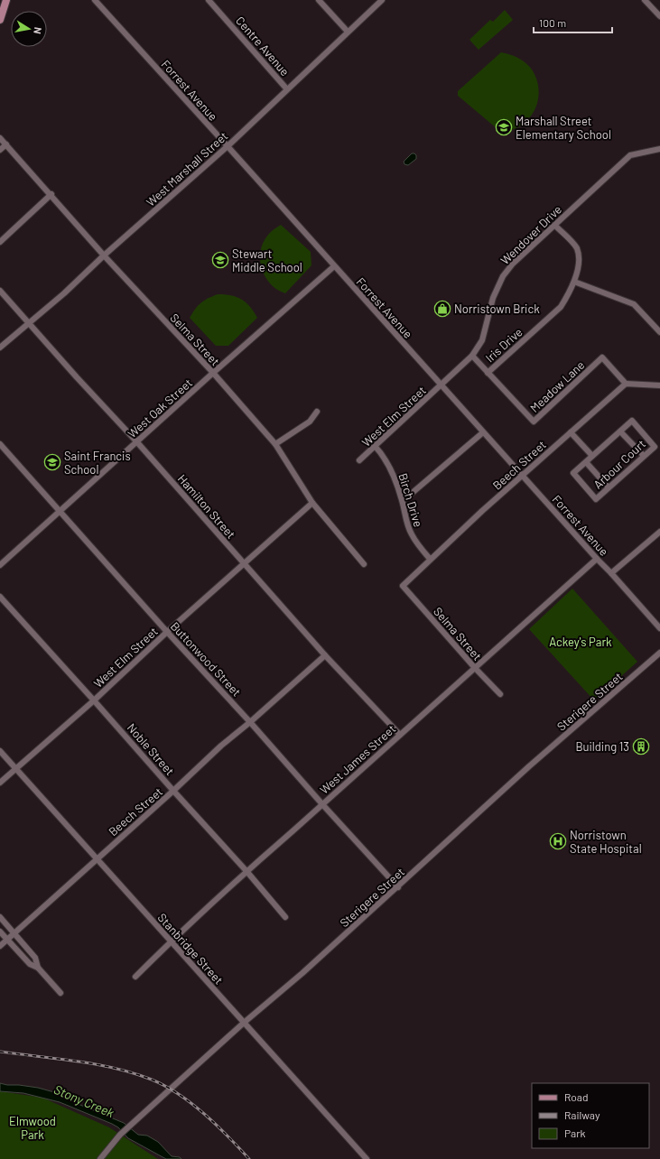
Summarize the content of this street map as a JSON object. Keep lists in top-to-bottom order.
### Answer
{
  "streets": {
    "street": [
      "Centre Avenue",
      "Forrest Avenue",
      "West Marshall Street",
      "Wendover Drive",
      "Selma Street",
      "Iris Drive",
      "Meadow Lane",
      "West Oak Street",
      "West Elm Street",
      "Arbour Court",
      "Beech Street",
      "Birch Drive",
      "Hamilton Street",
      "Buttonwood Street",
      "Sterigere Street",
      "Noble Street",
      "West James Street",
      "Stanbridge Street"
    ]
  },
  "crossings": [
    ["Centre Avenue", "West Marshall Street"],
    ["Forrest Avenue", "West Marshall Street"],
    ["Forrest Avenue", "Wendover Drive"],
    ["Forrest Avenue", "West Oak Street"],
    ["Forrest Avenue", "West Elm Street"],
    ["Forrest Avenue", "Beech Street"],
    ["Forrest Avenue", "West James Street"],
    ["West Marshall Street", "Selma Street"],
    ["West Marshall Street", "Hamilton Street"],
    ["Wendover Drive", "Iris Drive"],
    ["Wendover Drive", "Meadow Lane"],
    ["Wendover Drive", "West Elm Street"],
    ["Selma Street", "West Oak Street"],
    ["Selma Street", "West Elm Street"],
    ["Selma Street", "Beech Street"],
    ["Selma Street", "West James Street"],
    ["Iris Drive", "Meadow Lane"],
    ["Meadow Lane", "Beech Street"],
    ["West Oak Street", "Hamilton Street"],
    ["West Oak Street", "Buttonwood Street"],
    ["West Elm Street", "Birch Drive"],
    ["West Elm Street", "Hamilton Street"],
    ["West Elm Street", "Buttonwood Street"],
    ["West Elm Street", "Noble Street"],
    ["West Elm Street", "Stanbridge Street"],
    ["Arbour Court", "Beech Street"],
    ["Beech Street", "Birch Drive"],
    ["Beech Street", "Hamilton Street"],
    ["Beech Street", "Buttonwood Street"],
    ["Beech Street", "Noble Street"],
    ["Beech Street", "Stanbridge Street"],
    ["Hamilton Street", "West James Street"],
    ["Buttonwood Street", "Sterigere Street"],
    ["Buttonwood Street", "West James Street"],
    ["Sterigere Street", "Stanbridge Street"],
    ["Noble Street", "West James Street"],
    ["West James Street", "Stanbridge Street"]
  ],
  "water": ["Stony Creek"],
  "parks": ["Ackey's Park", "Elmwood Park"],
  "places": {
    "school or university": ["Marshall Street Elementary School", "Stewart Middle School", "Saint Francis School"],
    "shop": ["Norristown Brick"],
    "building": ["Building 13"],
    "hospital": ["Norristown State Hospital"]
  },
  "legend": ["Road", "Railway", "Park"],
  "scale_bar": "100 m",
  "north": "right"
}
